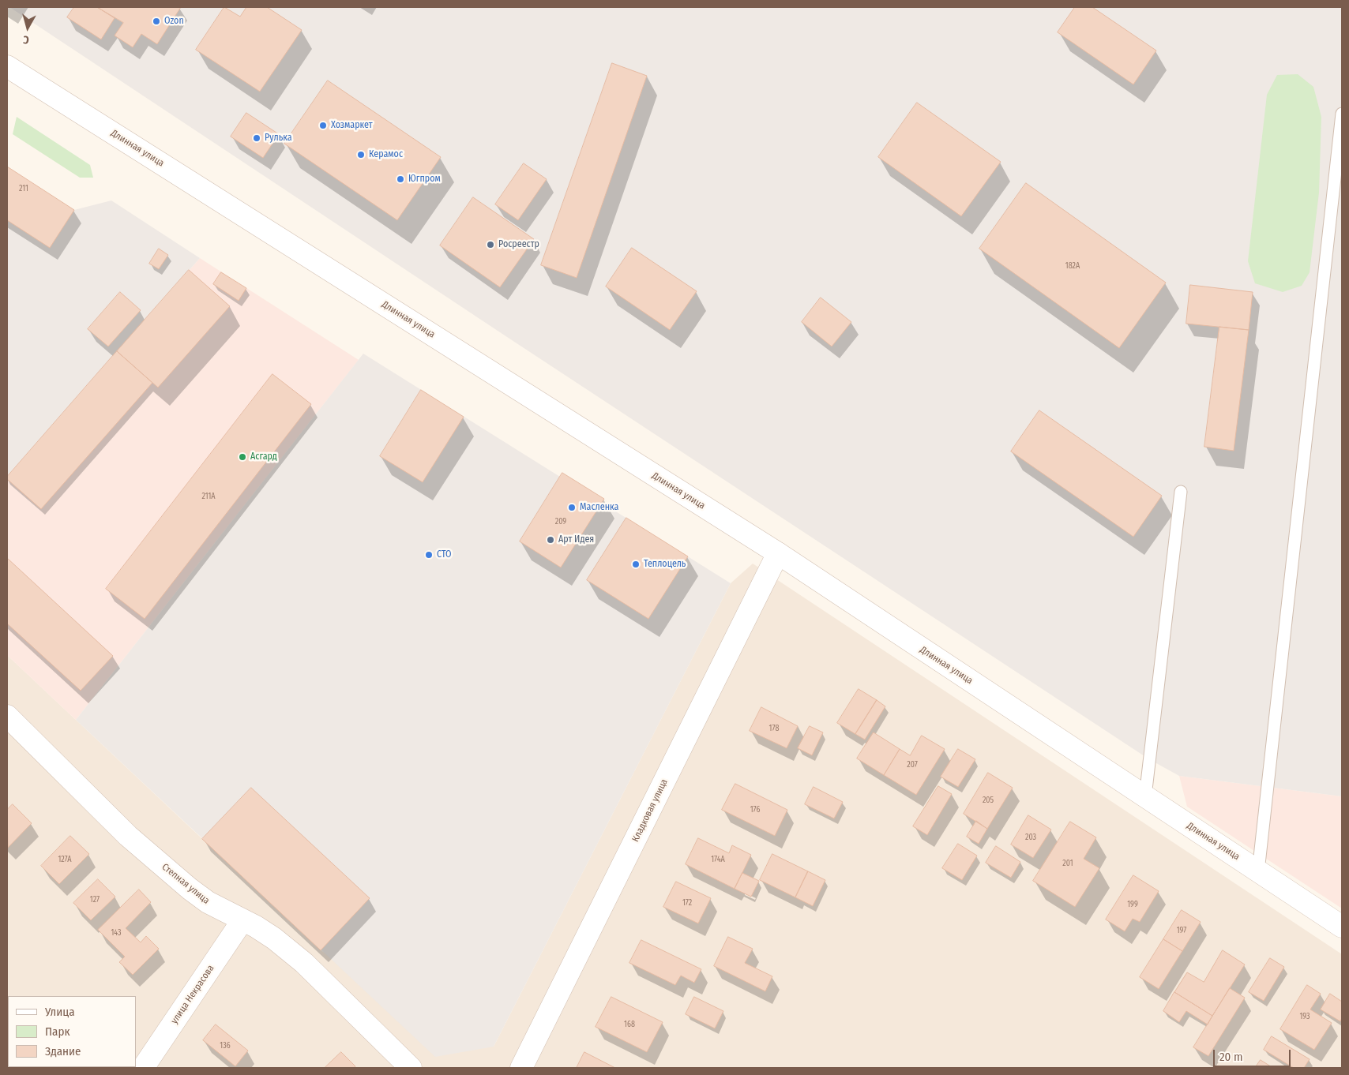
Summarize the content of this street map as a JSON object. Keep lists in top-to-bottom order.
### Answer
{
  "streets": {
    "street": [
      "Длинная улица",
      "Кладковая улица",
      "Степная улица",
      "улица Некрасова"
    ]
  },
  "crossings": [
    ["Длинная улица", "Кладковая улица"],
    ["Степная улица", "улица Некрасова"]
  ],
  "places": [
    "Ozon",
    "Хозмаркет",
    "Рулька",
    "Керамос",
    "Югпром",
    "Росреестр",
    "Асгард",
    "Масленка",
    "Арт Идея",
    "СТО",
    "Теплоцель"
  ],
  "house_numbers": [
    "211",
    "182А",
    "211А",
    "209",
    "178",
    "207",
    "205",
    "176",
    "203",
    "127А",
    "174А",
    "201",
    "127",
    "172",
    "199",
    "197",
    "143",
    "193",
    "168",
    "136"
  ],
  "legend": ["Улица", "Парк", "Здание"],
  "scale_bar": "20 m",
  "north": "bottom"
}
